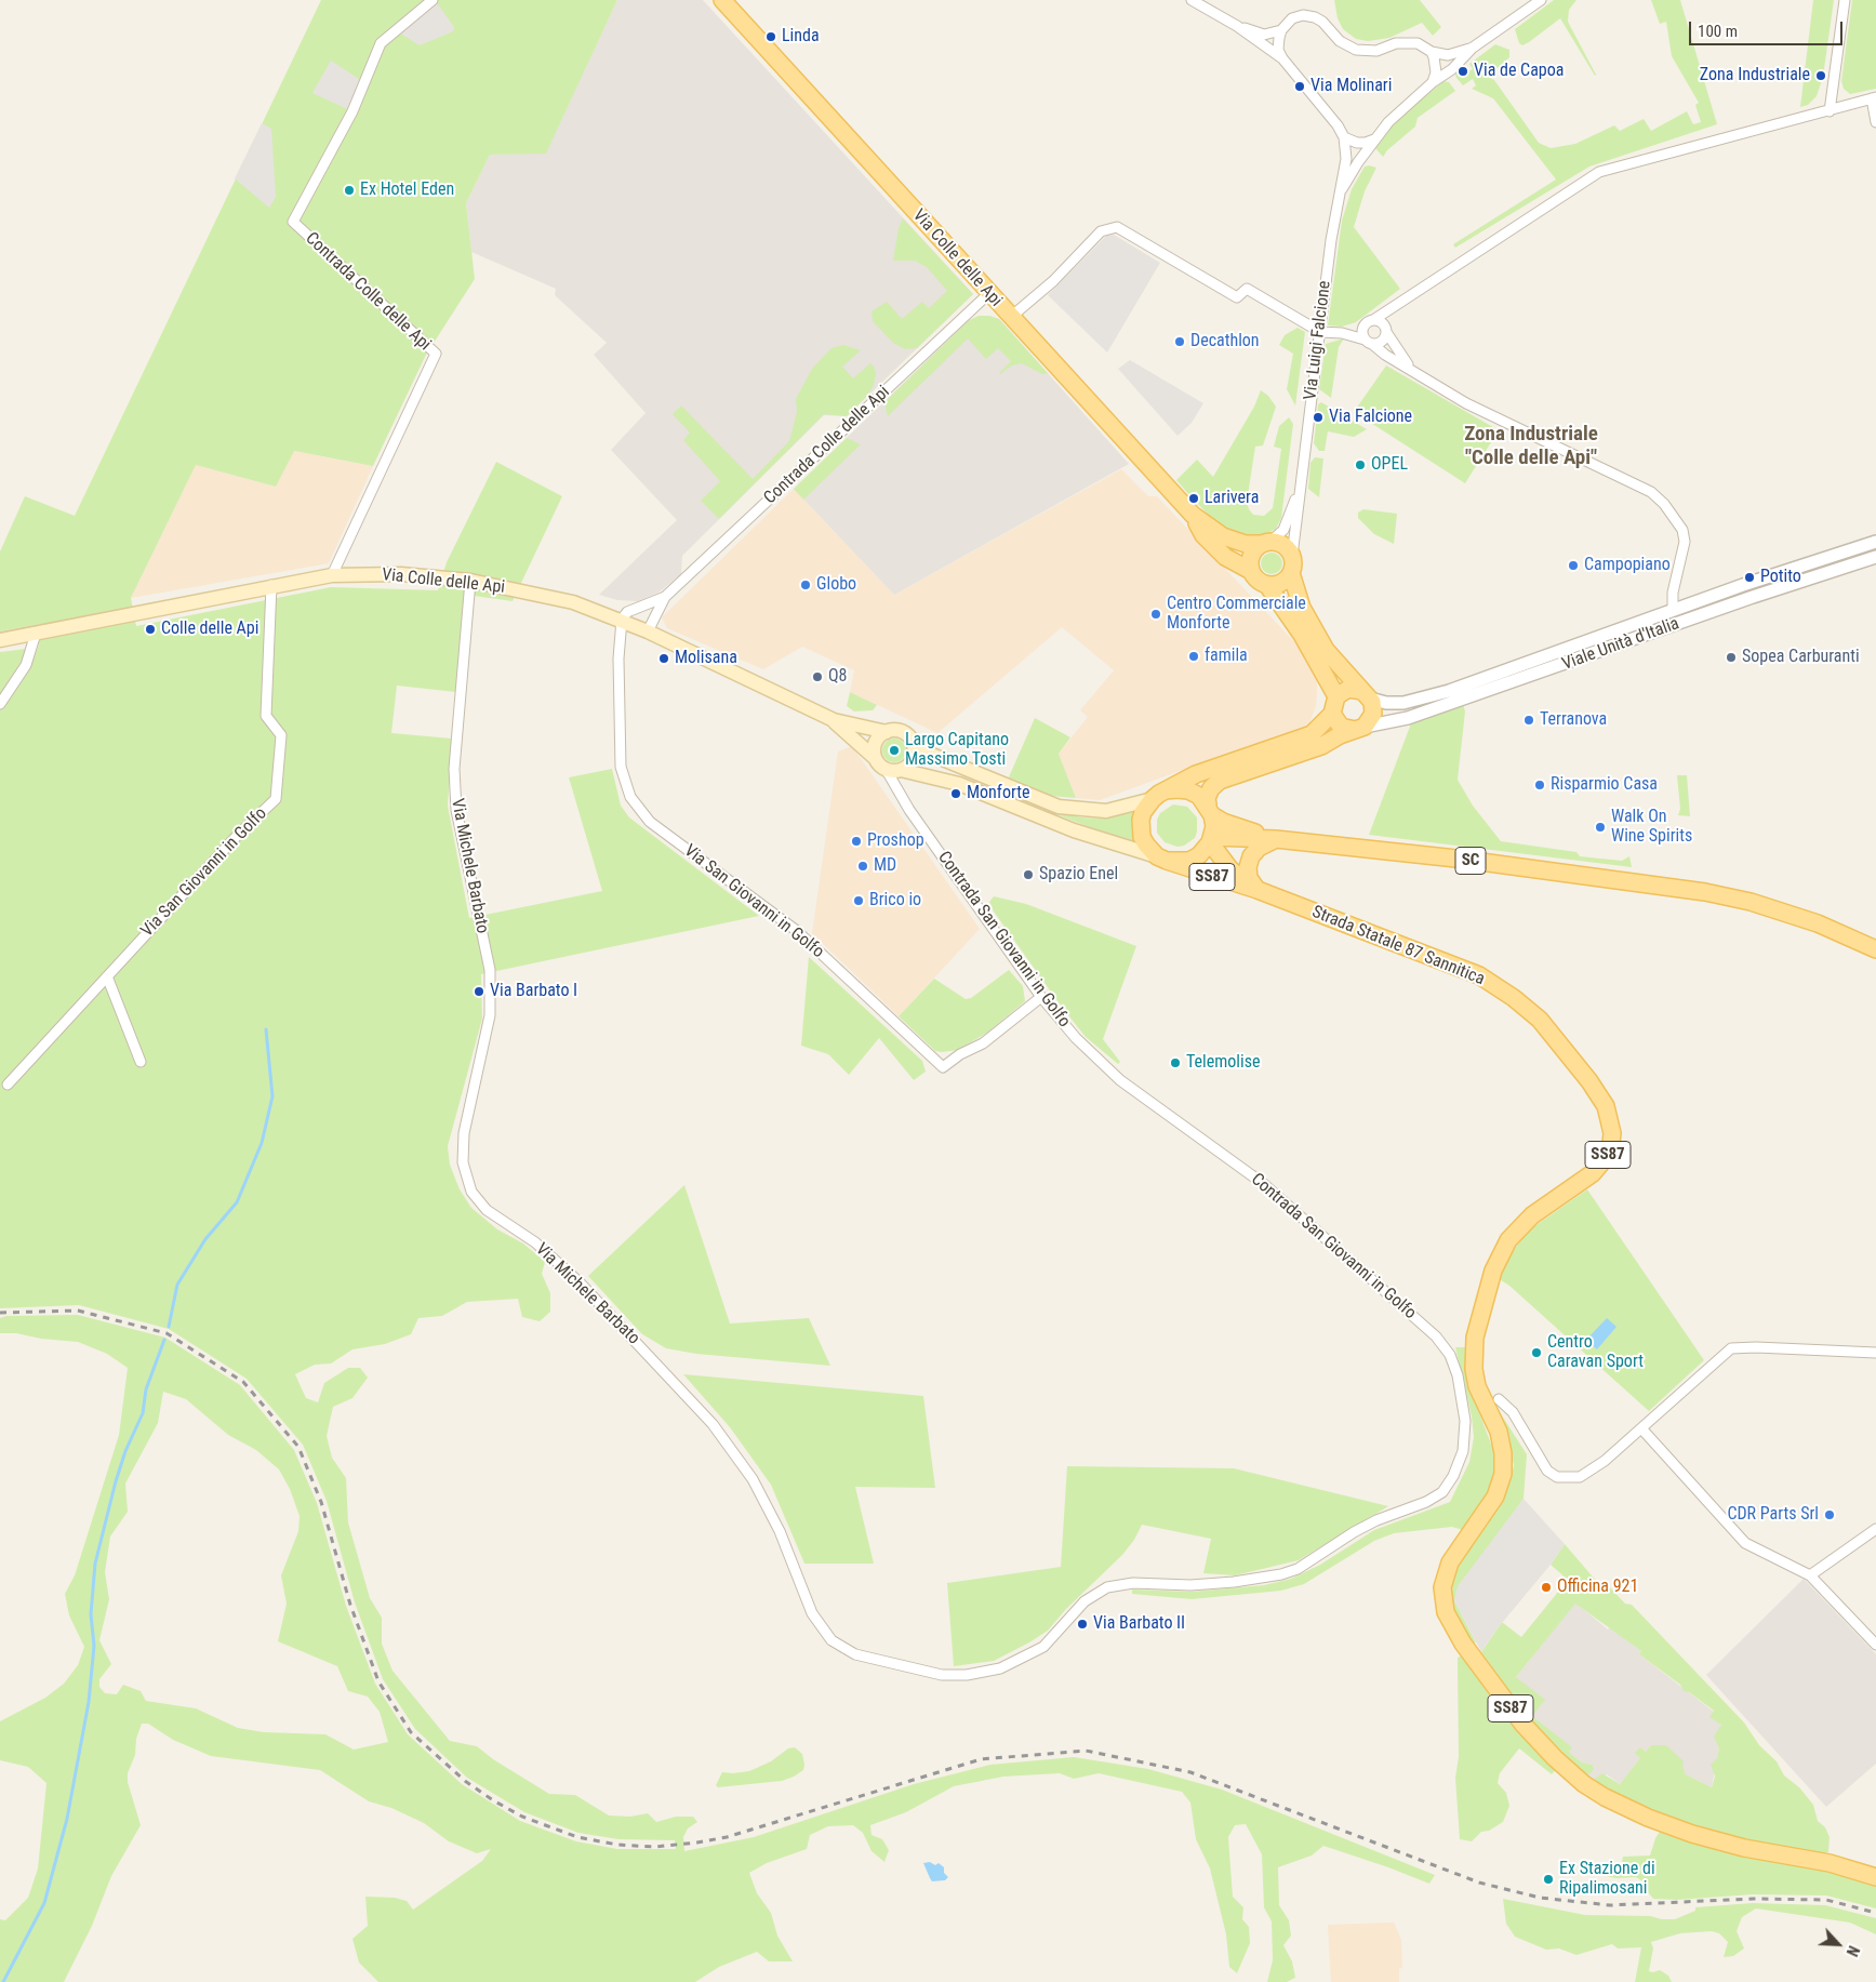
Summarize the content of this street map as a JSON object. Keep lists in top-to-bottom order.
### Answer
{
  "streets": {
    "main road": [
      "Via Colle delle Api",
      "SC",
      "SS87",
      "Strada Statale 87 Sannitica"
    ],
    "street": [
      "Contrada Colle delle Api",
      "Via Luigi Falcione",
      "Viale Unità d'Italia",
      "Via Michele Barbato",
      "Via San Giovanni in Golfo",
      "Contrada San Giovanni in Golfo"
    ]
  },
  "crossings": [
    ["Via Colle delle Api", "Contrada Colle delle Api"],
    ["Via Colle delle Api", "Via Luigi Falcione"],
    ["Via Colle delle Api", "Via Michele Barbato"],
    ["Via Colle delle Api", "Via San Giovanni in Golfo"],
    ["Via Colle delle Api", "SS87"],
    ["Via Colle delle Api", "Contrada San Giovanni in Golfo"],
    ["Contrada Colle delle Api", "Via San Giovanni in Golfo"],
    ["SC", "SS87"],
    ["SC", "Strada Statale 87 Sannitica"],
    ["Via Michele Barbato", "Contrada San Giovanni in Golfo"],
    ["Via San Giovanni in Golfo", "Contrada San Giovanni in Golfo"],
    ["SS87", "Contrada San Giovanni in Golfo"],
    ["SS87", "Strada Statale 87 Sannitica"]
  ],
  "districts": ["Zona Industriale \"Colle delle Api\""],
  "places": [
    "Linda",
    "Via de Capoa",
    "Zona Industriale",
    "Via Molinari",
    "Ex Hotel Eden",
    "Decathlon",
    "Via Falcione",
    "OPEL",
    "Larivera",
    "Campopiano",
    "Potito",
    "Globo",
    "Centro Commerciale Monforte",
    "Colle delle Api",
    "famila",
    "Sopea Carburanti",
    "Molisana",
    "Q8",
    "Terranova",
    "Largo Capitano Massimo Tosti",
    "Risparmio Casa",
    "Monforte",
    "Walk On Wine Spirits",
    "Proshop",
    "MD",
    "Spazio Enel",
    "Brico io",
    "Via Barbato I",
    "Telemolise",
    "Centro Caravan Sport",
    "CDR Parts Srl",
    "Officina 921",
    "Via Barbato II",
    "Ex Stazione di Ripalimosani"
  ],
  "scale_bar": "100 m",
  "north": "bottom right"
}
